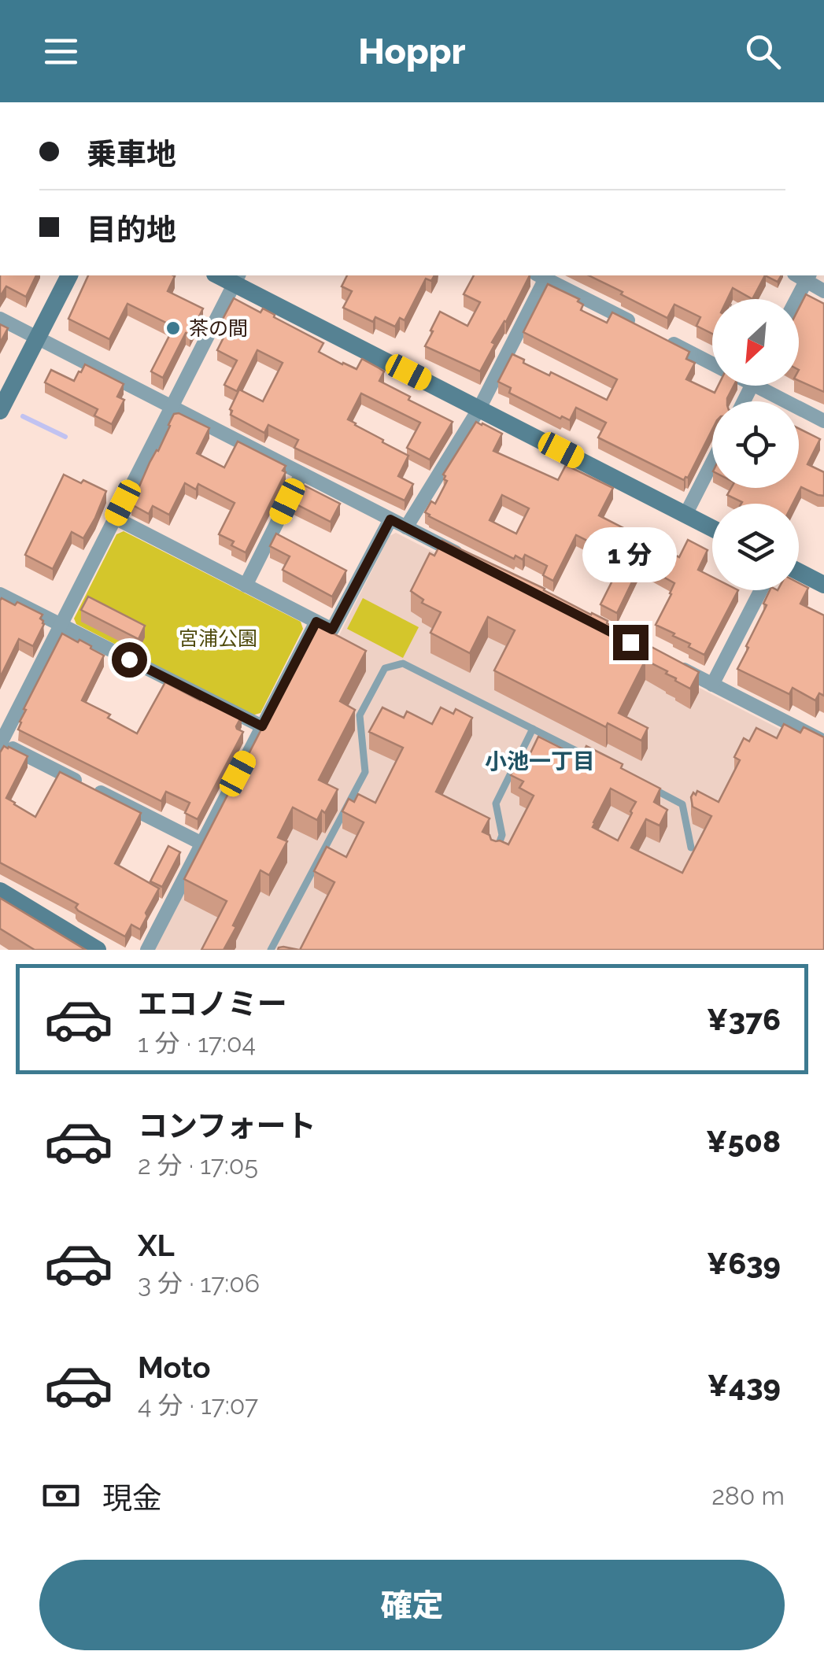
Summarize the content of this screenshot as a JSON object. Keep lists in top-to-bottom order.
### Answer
{
  "districts": ["小池一丁目"],
  "parks": ["宮浦公園"],
  "places": ["茶の間"],
  "north": "bottom left",
  "page": {
    "header": "Hoppr",
    "banner": ["乗車地", "目的地"],
    "bubble": "1 分",
    "list": [
      {
        "name": "エコノミー",
        "note": "1 分 · 17:04",
        "value": "¥376"
      },
      {
        "name": "コンフォート",
        "note": "2 分 · 17:05",
        "value": "¥508"
      },
      {
        "name": "XL",
        "note": "3 分 · 17:06",
        "value": "¥639"
      },
      {
        "name": "Moto",
        "note": "4 分 · 17:07",
        "value": "¥439"
      }
    ],
    "pay": ["現金", "280 m"],
    "buttons": "確定"
  }
}
